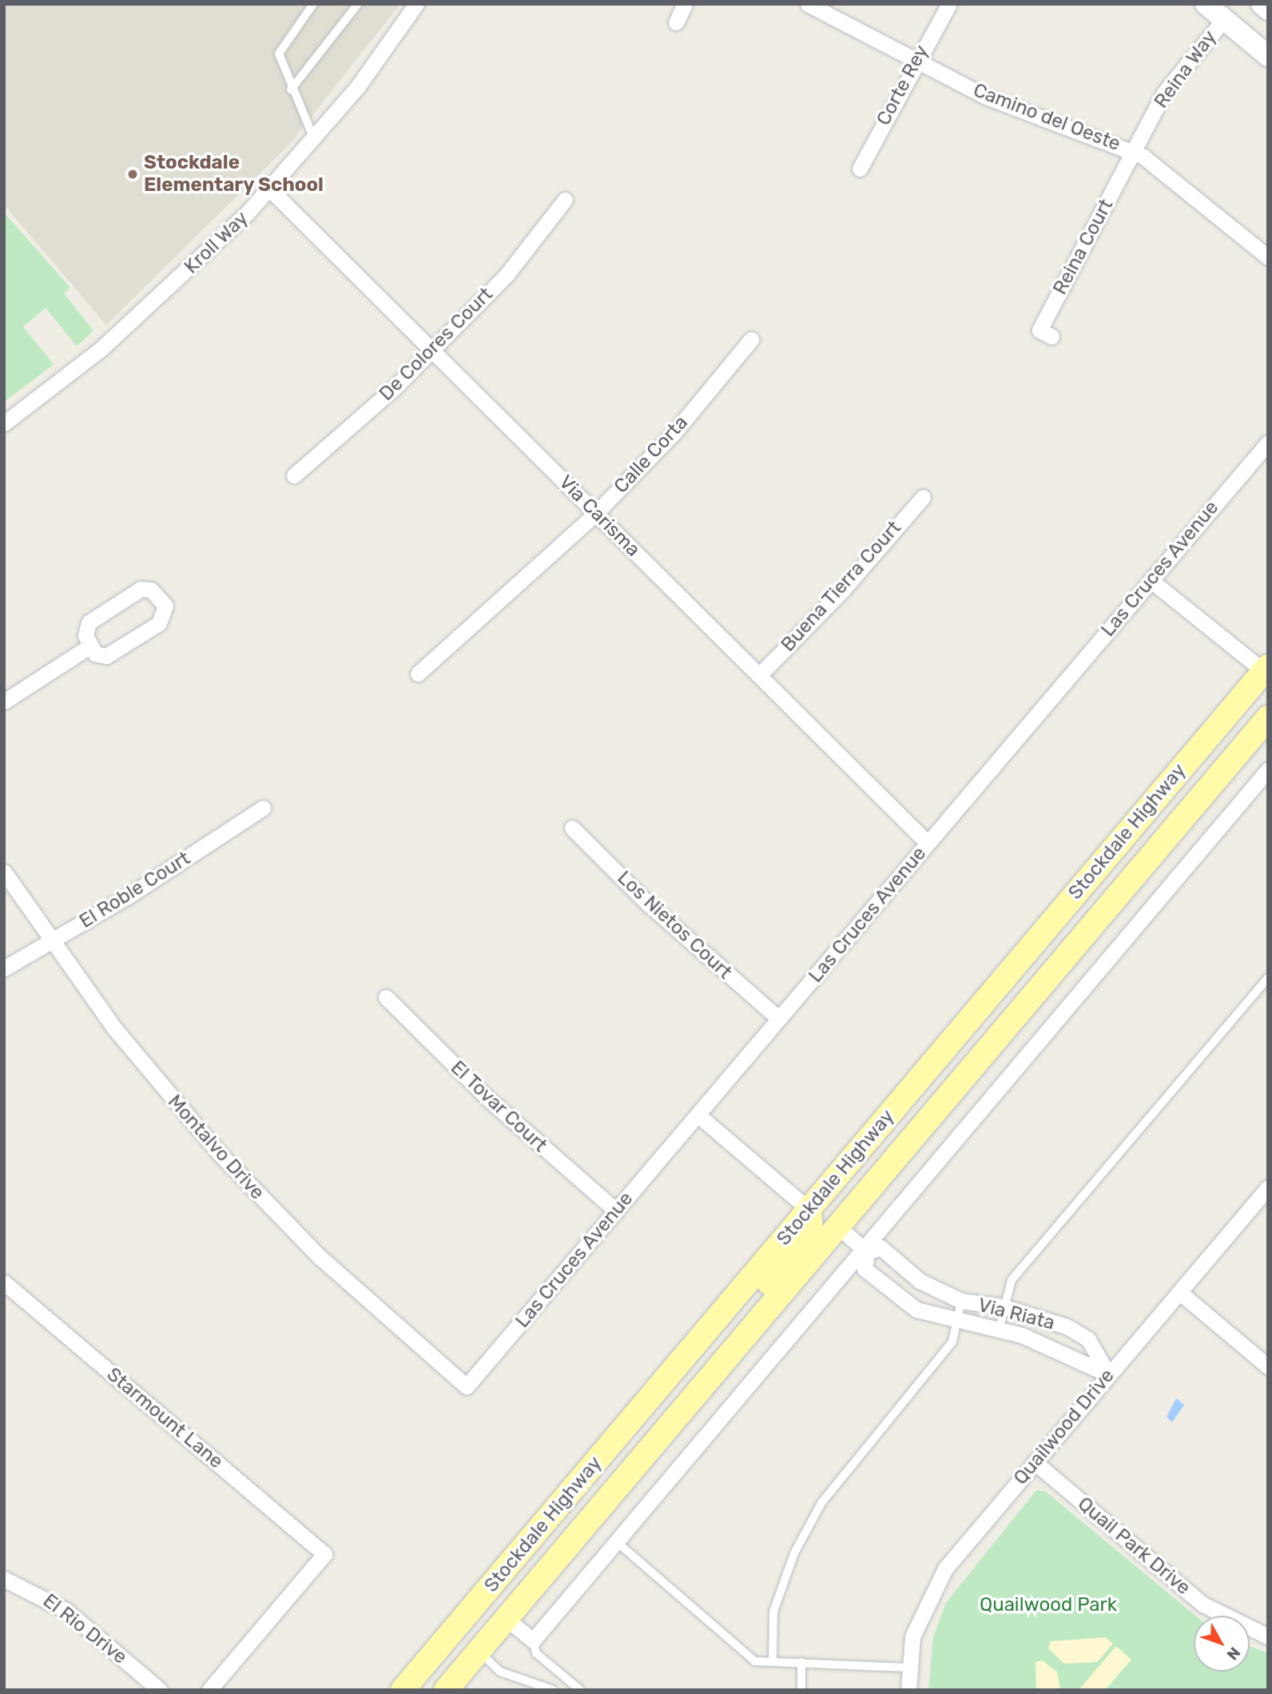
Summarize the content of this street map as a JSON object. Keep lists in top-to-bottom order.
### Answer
{
  "streets": {
    "main road": ["Stockdale Highway"],
    "street": [
      "Reina Way",
      "Corte Rey",
      "Camino del Oeste",
      "Kroll Way",
      "Reina Court",
      "De Colores Court",
      "Calle Corta",
      "Via Carisma",
      "Las Cruces Avenue",
      "Buena Tierra Court",
      "El Roble Court",
      "Los Nietos Court",
      "El Tovar Court",
      "Montalvo Drive",
      "Via Riata",
      "Starmount Lane",
      "Quailwood Drive",
      "Quail Park Drive",
      "El Rio Drive"
    ]
  },
  "crossings": [
    ["Reina Way", "Camino del Oeste"],
    ["Reina Way", "Reina Court"],
    ["Corte Rey", "Camino del Oeste"],
    ["Camino del Oeste", "Reina Court"],
    ["Kroll Way", "Via Carisma"],
    ["De Colores Court", "Via Carisma"],
    ["Calle Corta", "Via Carisma"],
    ["Via Carisma", "Las Cruces Avenue"],
    ["Via Carisma", "Buena Tierra Court"],
    ["Las Cruces Avenue", "Los Nietos Court"],
    ["Las Cruces Avenue", "El Tovar Court"],
    ["Las Cruces Avenue", "Montalvo Drive"],
    ["Stockdale Highway", "Via Riata"],
    ["El Roble Court", "Montalvo Drive"],
    ["Via Riata", "Quailwood Drive"],
    ["Quailwood Drive", "Quail Park Drive"]
  ],
  "parks": ["Quailwood Park"],
  "places": ["Stockdale Elementary School"],
  "north": "bottom right"
}
